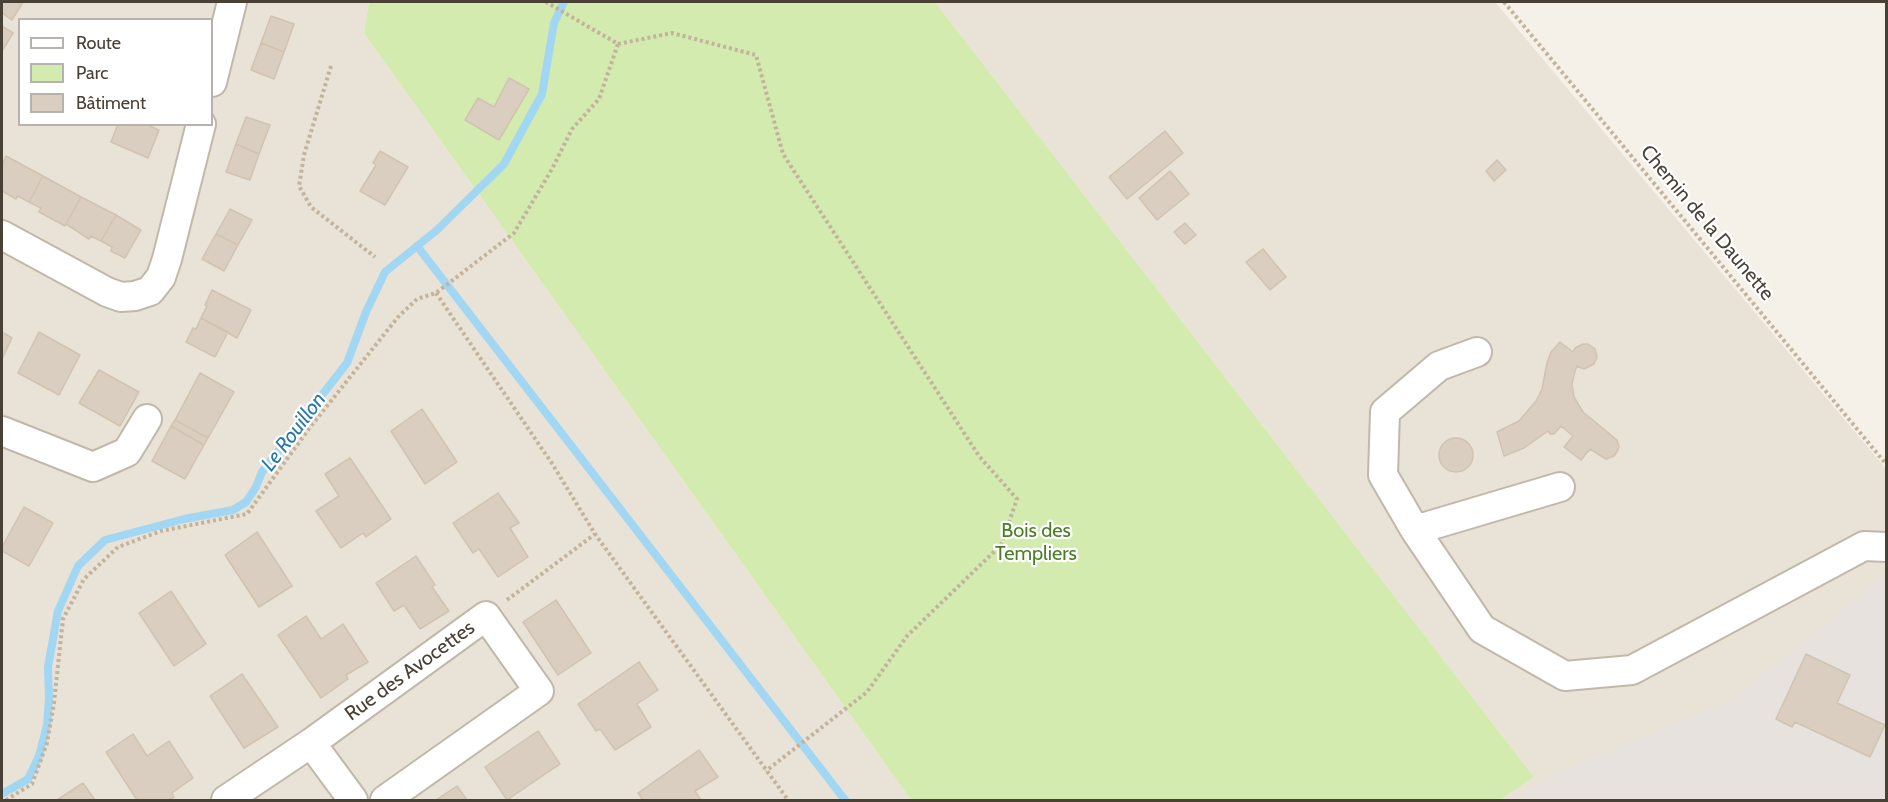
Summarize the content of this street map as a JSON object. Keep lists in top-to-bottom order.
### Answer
{
  "streets": {
    "street": ["Rue des Avocettes"],
    "path": ["Chemin de la Daunette"]
  },
  "water": ["Le Rouillon"],
  "parks": ["Bois des Templiers"],
  "legend": ["Route", "Parc", "Bâtiment"]
}
